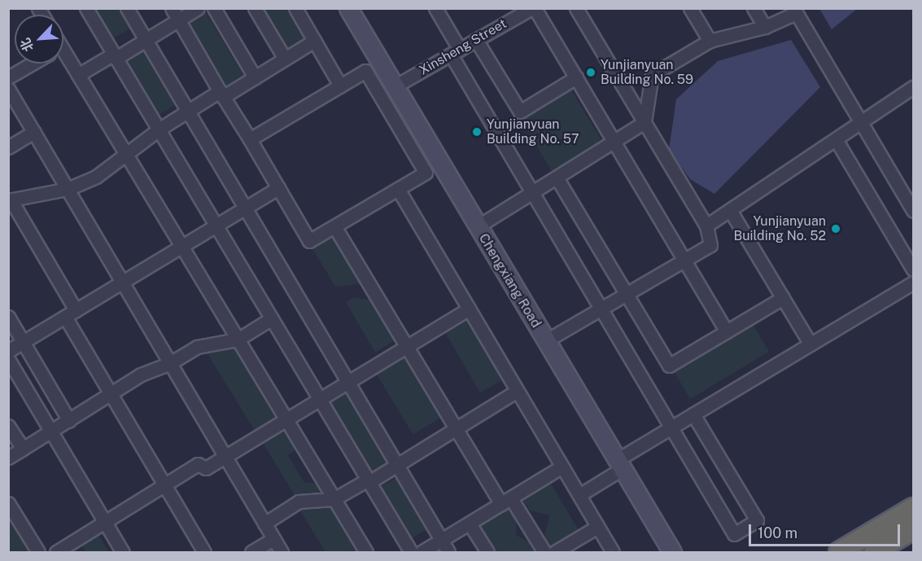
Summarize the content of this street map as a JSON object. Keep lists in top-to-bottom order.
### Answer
{
  "streets": {
    "main road": ["Chengxiang Road"],
    "street": ["Xinsheng Street"]
  },
  "crossings": [
    ["Xinsheng Street", "Chengxiang Road"]
  ],
  "places": ["Yunjianyuan Building No. 59", "Yunjianyuan Building No. 57", "Yunjianyuan Building No. 52"],
  "scale_bar": "100 m",
  "north": "bottom left"
}
